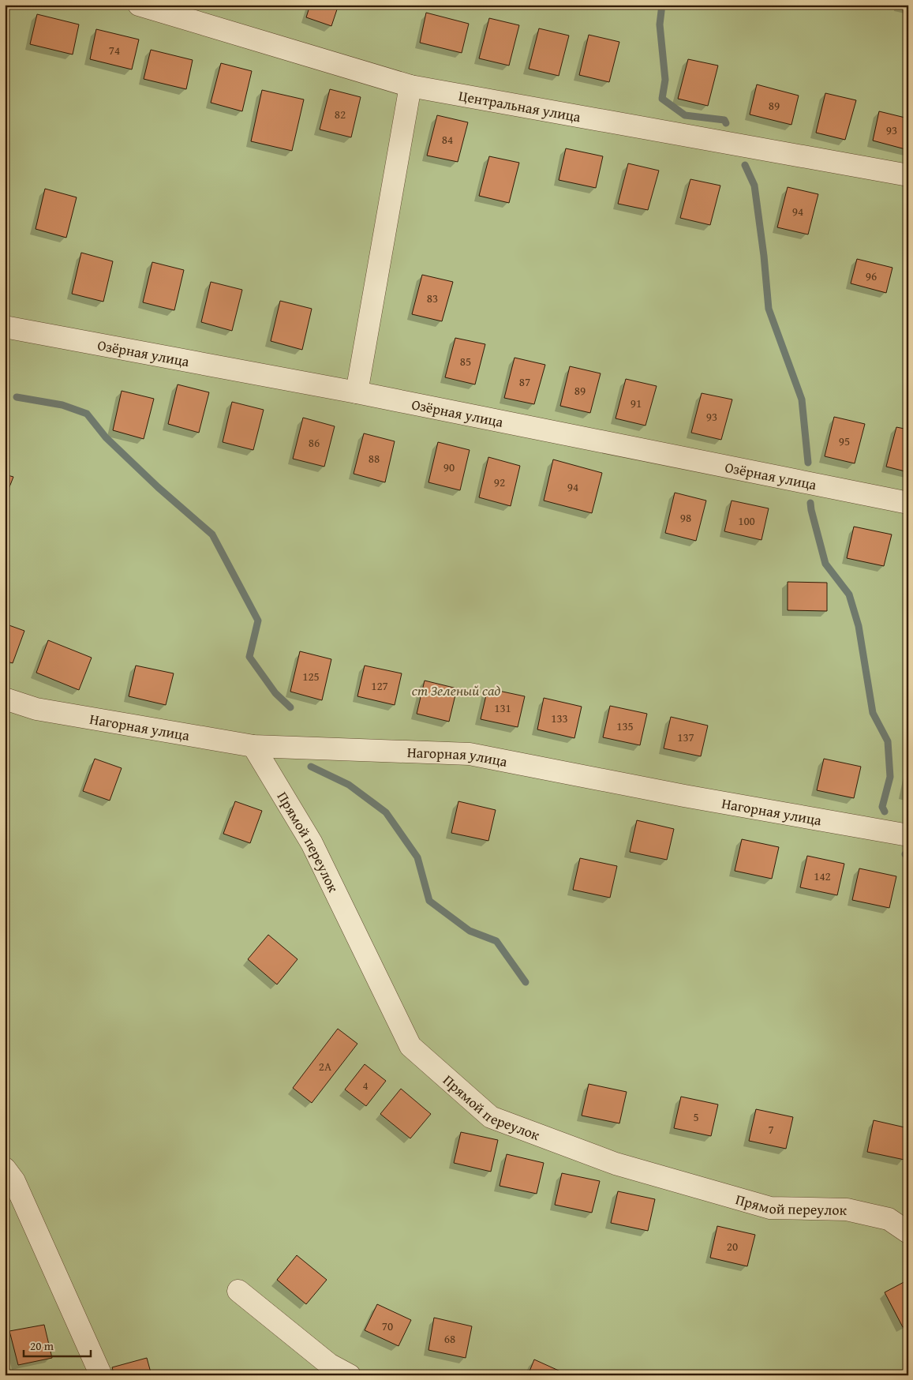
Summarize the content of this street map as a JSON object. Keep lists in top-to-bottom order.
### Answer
{
  "streets": {
    "street": [
      "Центральная улица",
      "Озёрная улица",
      "Нагорная улица",
      "Прямой переулок"
    ]
  },
  "crossings": [
    ["Нагорная улица", "Прямой переулок"]
  ],
  "parks": ["ст Зеленый сад"],
  "house_numbers": [
    "74",
    "89",
    "82",
    "93",
    "84",
    "94",
    "96",
    "83",
    "85",
    "87",
    "89",
    "91",
    "93",
    "95",
    "86",
    "88",
    "90",
    "92",
    "94",
    "98",
    "100",
    "125",
    "127",
    "131",
    "133",
    "135",
    "137",
    "142",
    "2А",
    "4",
    "5",
    "7",
    "20",
    "70",
    "68"
  ],
  "scale_bar": "20 m"
}
